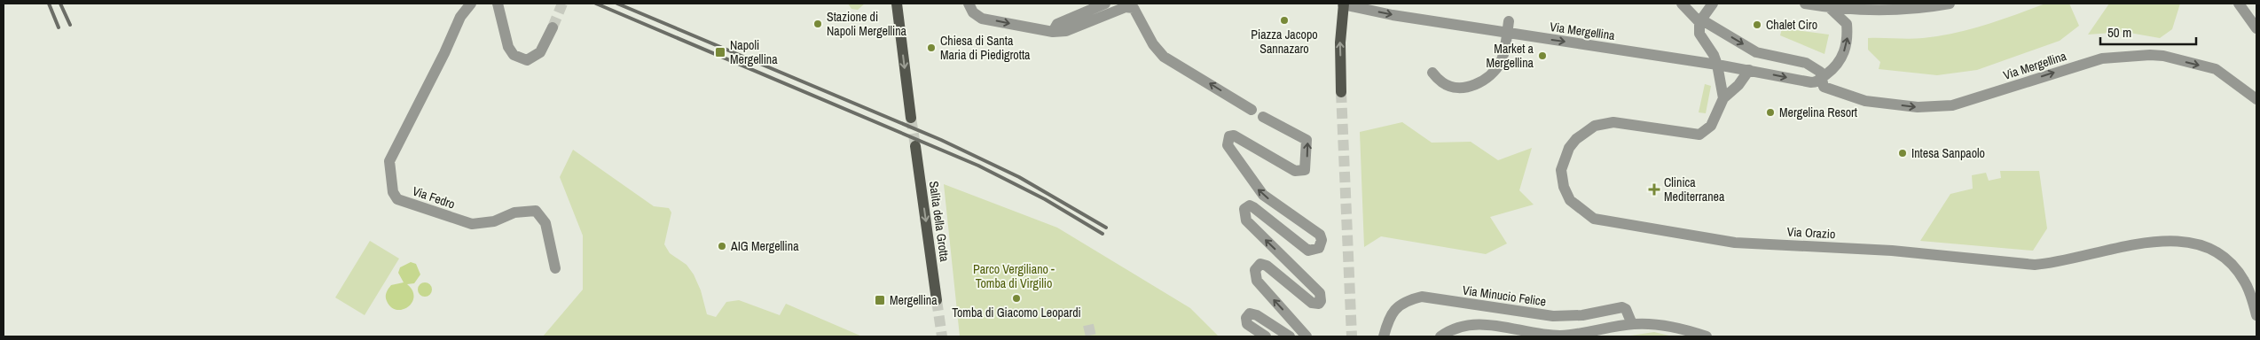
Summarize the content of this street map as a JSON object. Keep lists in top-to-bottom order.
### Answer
{
  "streets": {
    "main road": ["Salita della Grotta"],
    "street": [
      "Via Mergellina",
      "Via Fedro",
      "Via Orazio",
      "Via Minucio Felice"
    ]
  },
  "crossings": [
    ["Via Mergellina", "Via Orazio"]
  ],
  "one_way": ["Via Mergellina", "Salita della Grotta"],
  "parks": ["Parco Vergiliano - Tomba di Virgilio"],
  "places": {
    "other": [
      "Piazza Jacopo Sannazaro",
      "Stazione di Napoli Mergellina",
      "Chalet Ciro",
      "Chiesa di Santa Maria di Piedigrotta",
      "Market a Mergellina",
      "Mergelina Resort",
      "Intesa Sanpaolo",
      "AIG Mergellina",
      "Tomba di Giacomo Leopardi"
    ],
    "transit": ["Napoli Mergellina", "Mergellina"],
    "health": ["Clinica Mediterranea"]
  },
  "scale_bar": "50 m"
}
